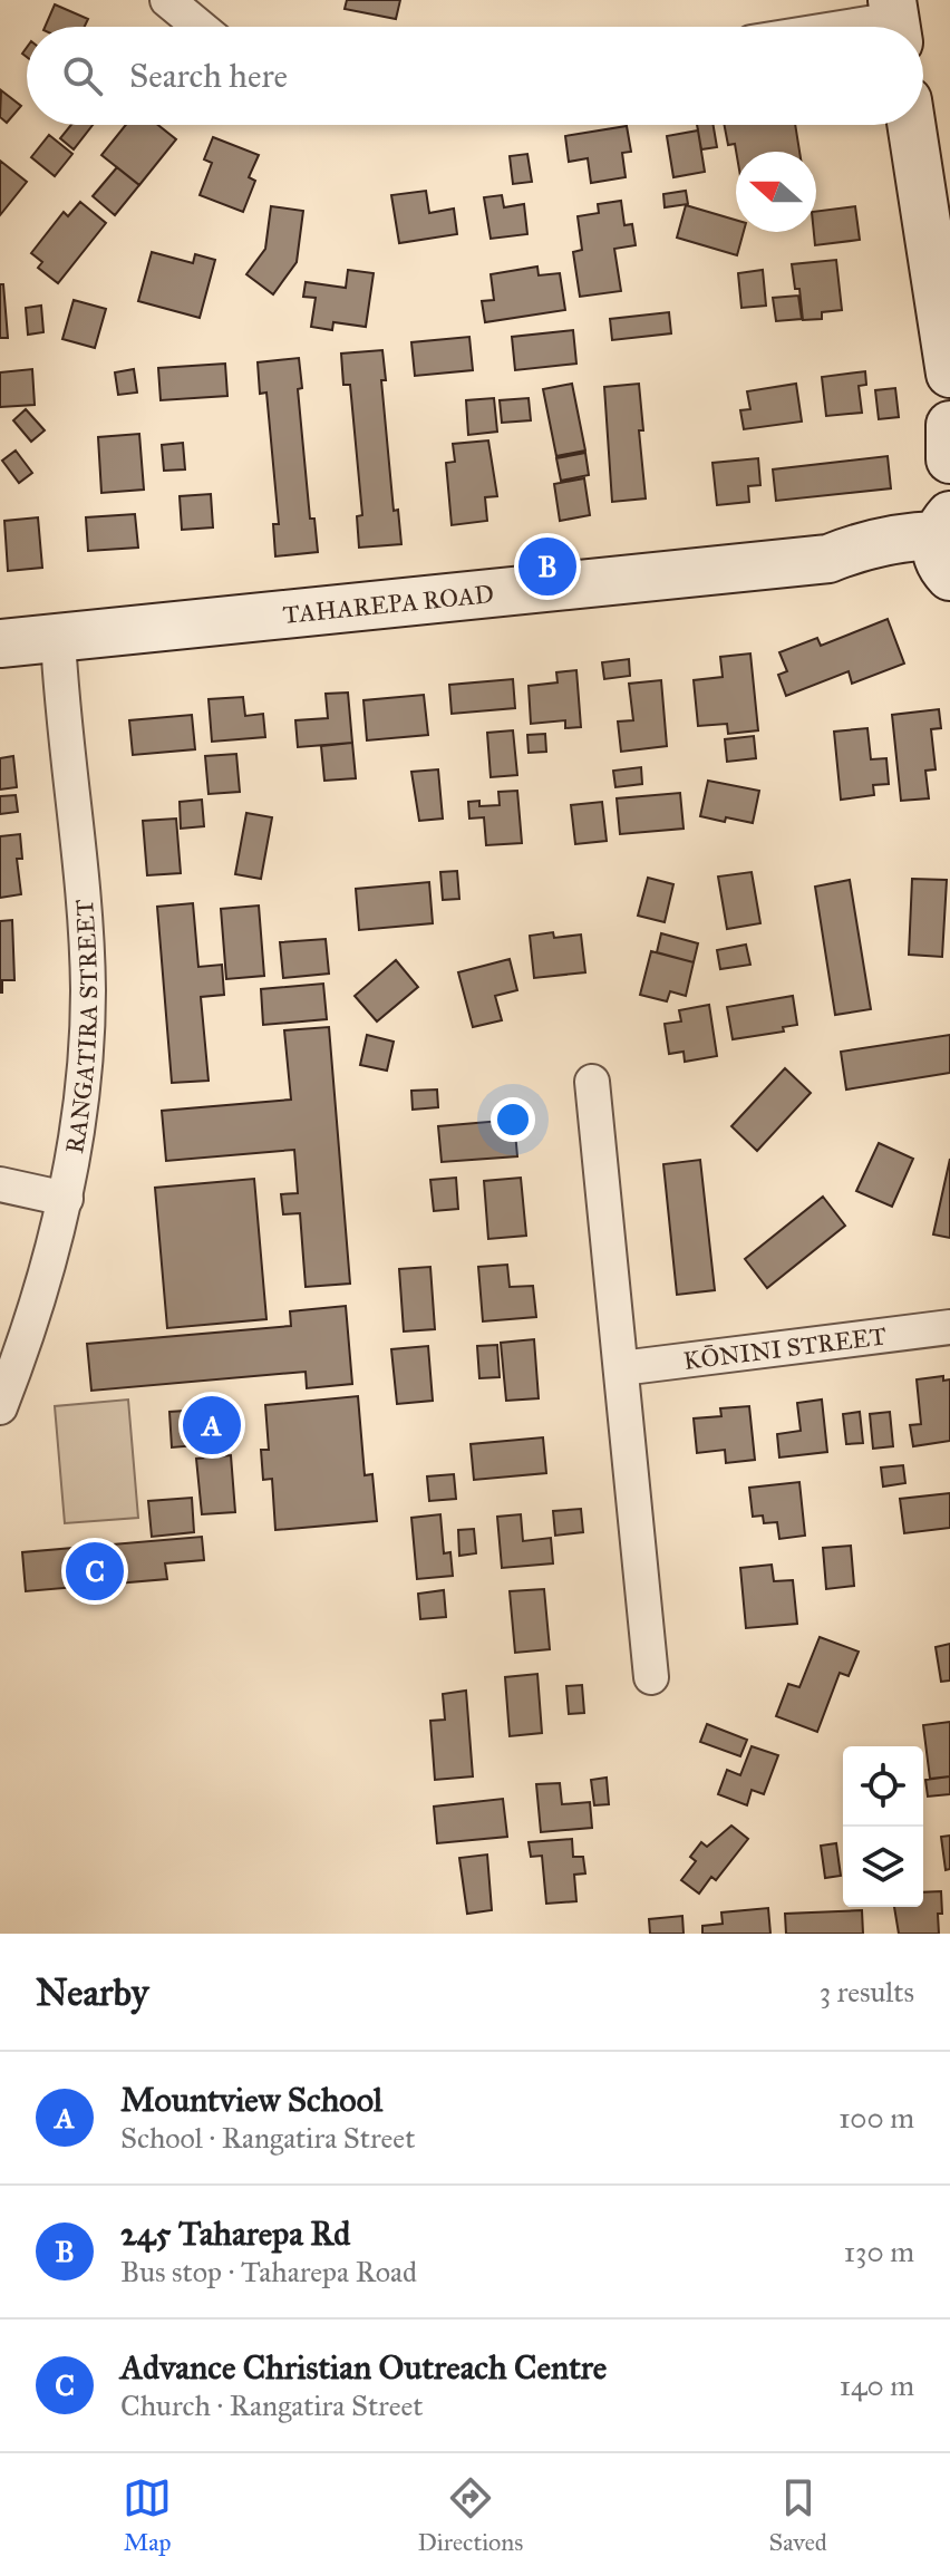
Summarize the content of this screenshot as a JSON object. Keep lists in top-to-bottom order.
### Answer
{
  "streets": {
    "street": ["TAHAREPA ROAD", "RANGATIRA STREET", "KŌNINI STREET"]
  },
  "crossings": [
    ["TAHAREPA ROAD", "RANGATIRA STREET"]
  ],
  "north": "left",
  "page": {
    "search": "Search here",
    "pins": ["B", "A", "C"],
    "heading": ["Nearby", "3 results"],
    "list": [
      {
        "mark": "A",
        "name": "Mountview School",
        "note": "School · Rangatira Street",
        "value": "100 m"
      },
      {
        "mark": "B",
        "name": "245 Taharepa Rd",
        "note": "Bus stop · Taharepa Road",
        "value": "130 m"
      },
      {
        "mark": "C",
        "name": "Advance Christian Outreach Centre",
        "note": "Church · Rangatira Street",
        "value": "140 m"
      }
    ],
    "nav": ["Map", "Directions", "Saved"]
  }
}
